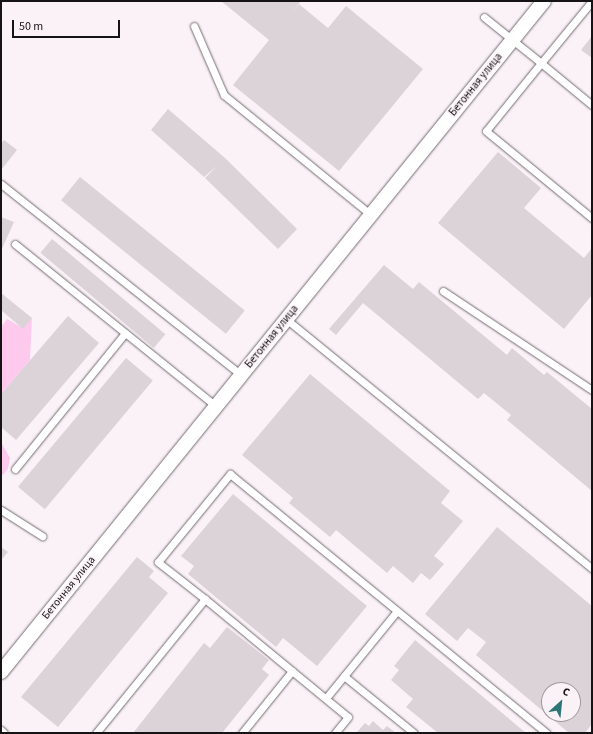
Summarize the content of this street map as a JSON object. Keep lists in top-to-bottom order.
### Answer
{
  "streets": {
    "street": ["Бетонная улица"]
  },
  "scale_bar": "50 m",
  "north": "top right"
}
